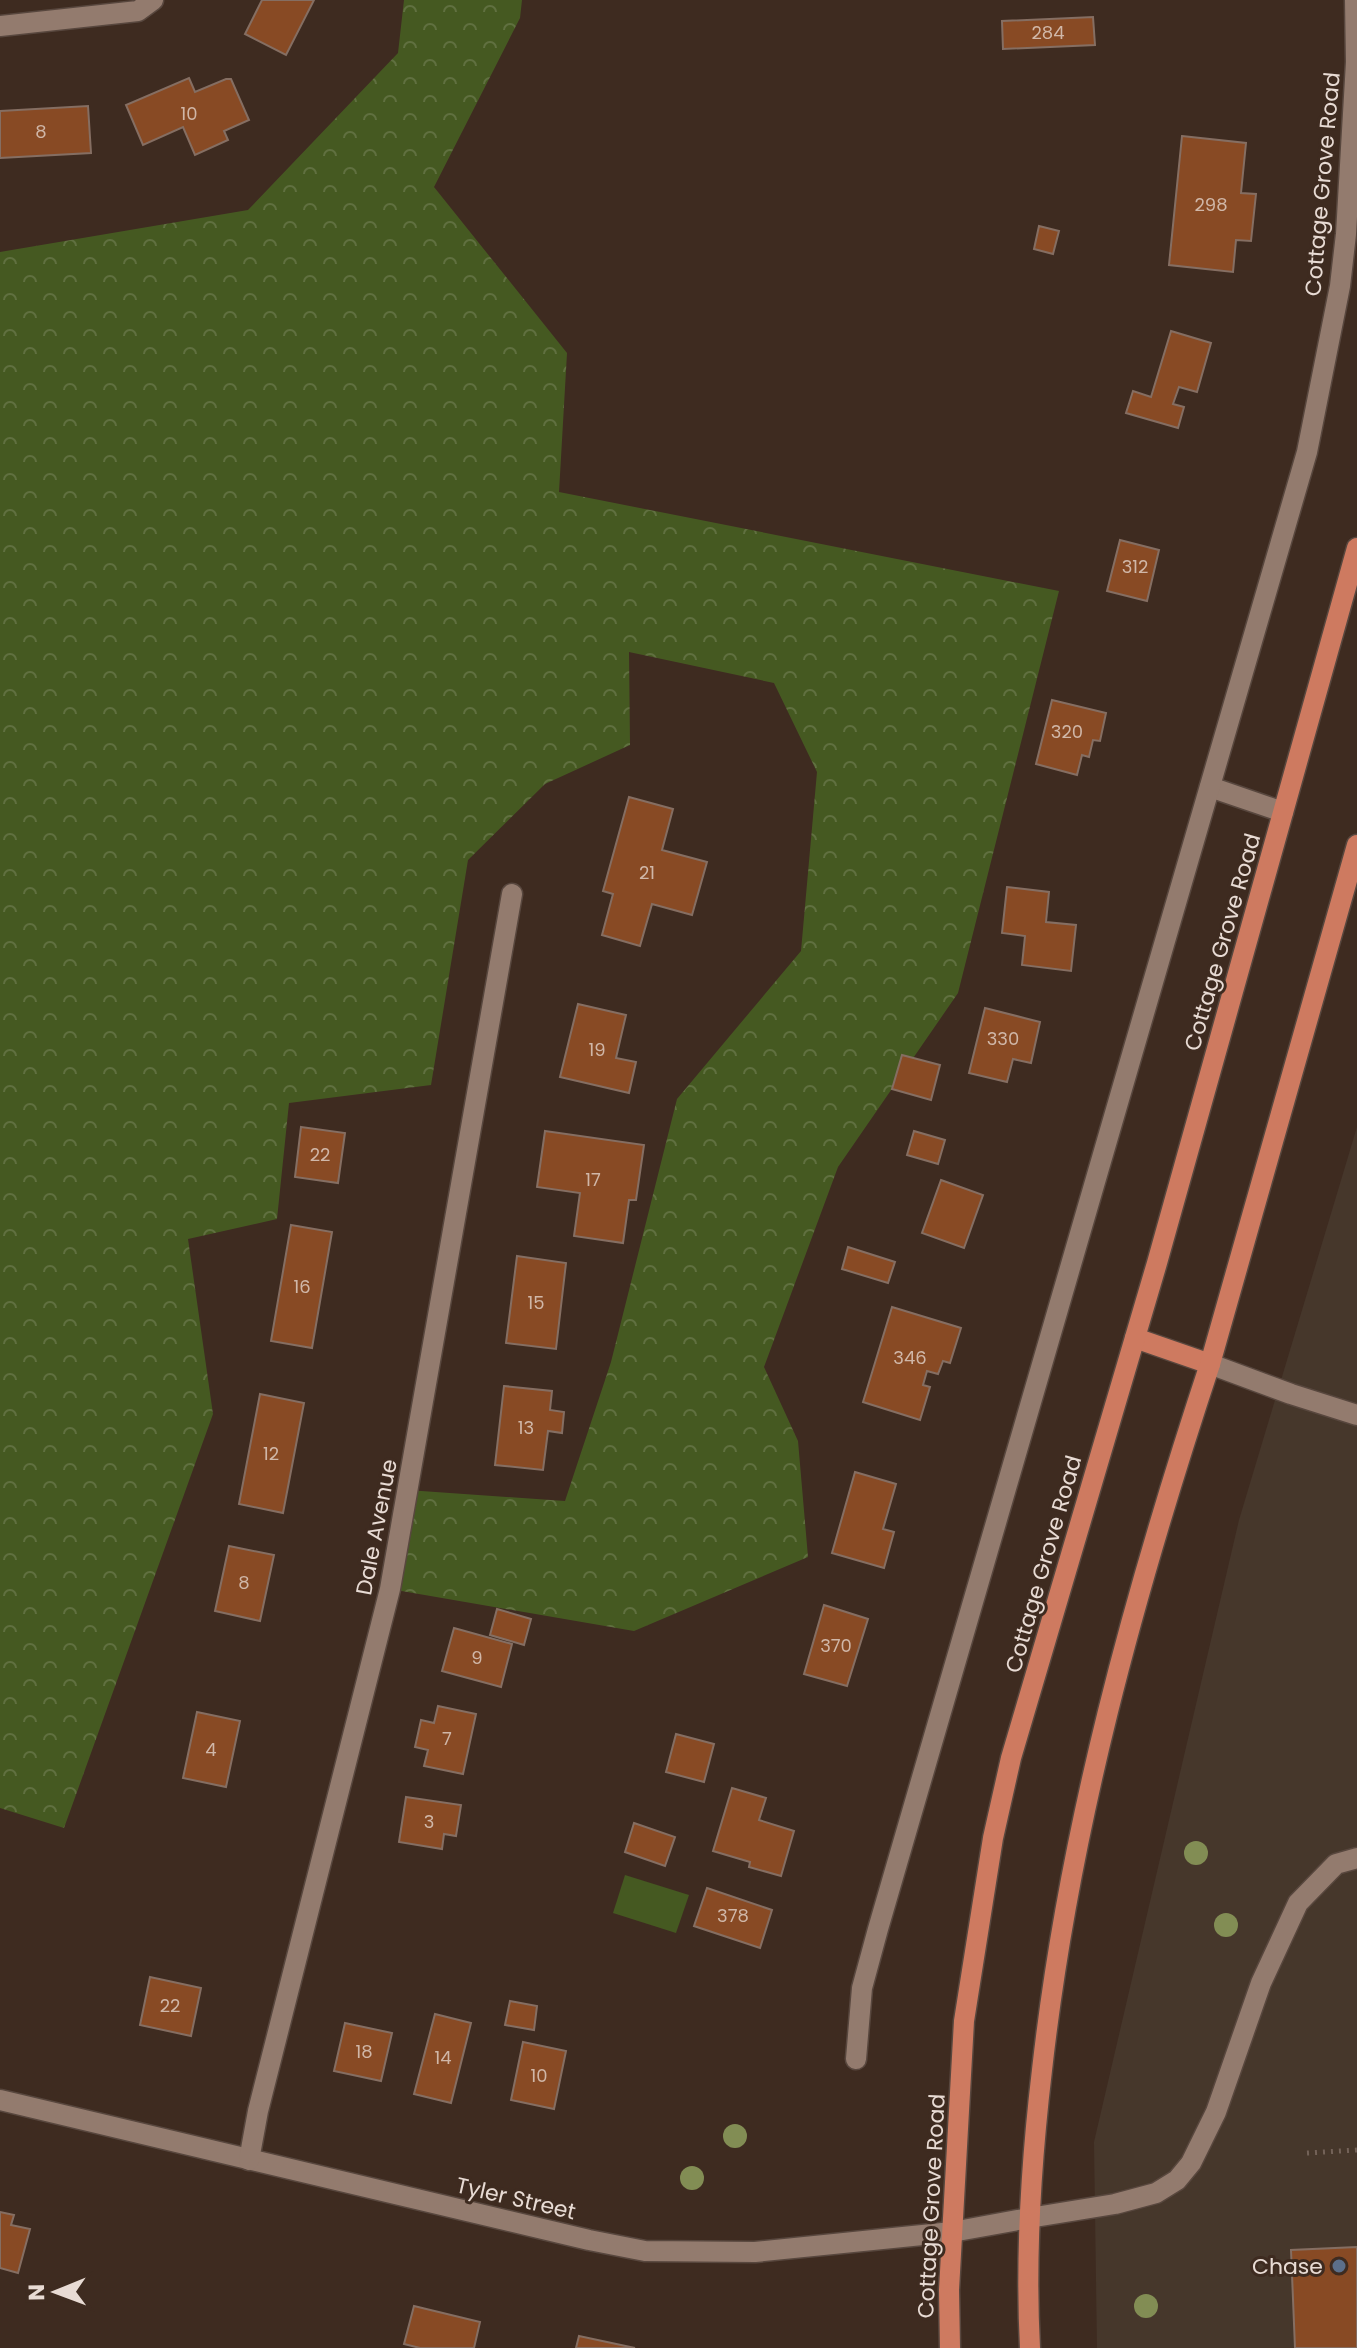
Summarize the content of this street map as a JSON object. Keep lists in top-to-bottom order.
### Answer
{
  "streets": {
    "main road": ["Cottage Grove Road"],
    "street": ["Dale Avenue", "Tyler Street"]
  },
  "crossings": [
    ["Cottage Grove Road", "Tyler Street"],
    ["Dale Avenue", "Tyler Street"]
  ],
  "places": ["Chase"],
  "house_numbers": [
    "284",
    "10",
    "8",
    "298",
    "312",
    "320",
    "21",
    "330",
    "19",
    "22",
    "17",
    "16",
    "15",
    "346",
    "13",
    "12",
    "8",
    "370",
    "9",
    "7",
    "4",
    "3",
    "378",
    "22",
    "18",
    "14",
    "10"
  ],
  "north": "left"
}
